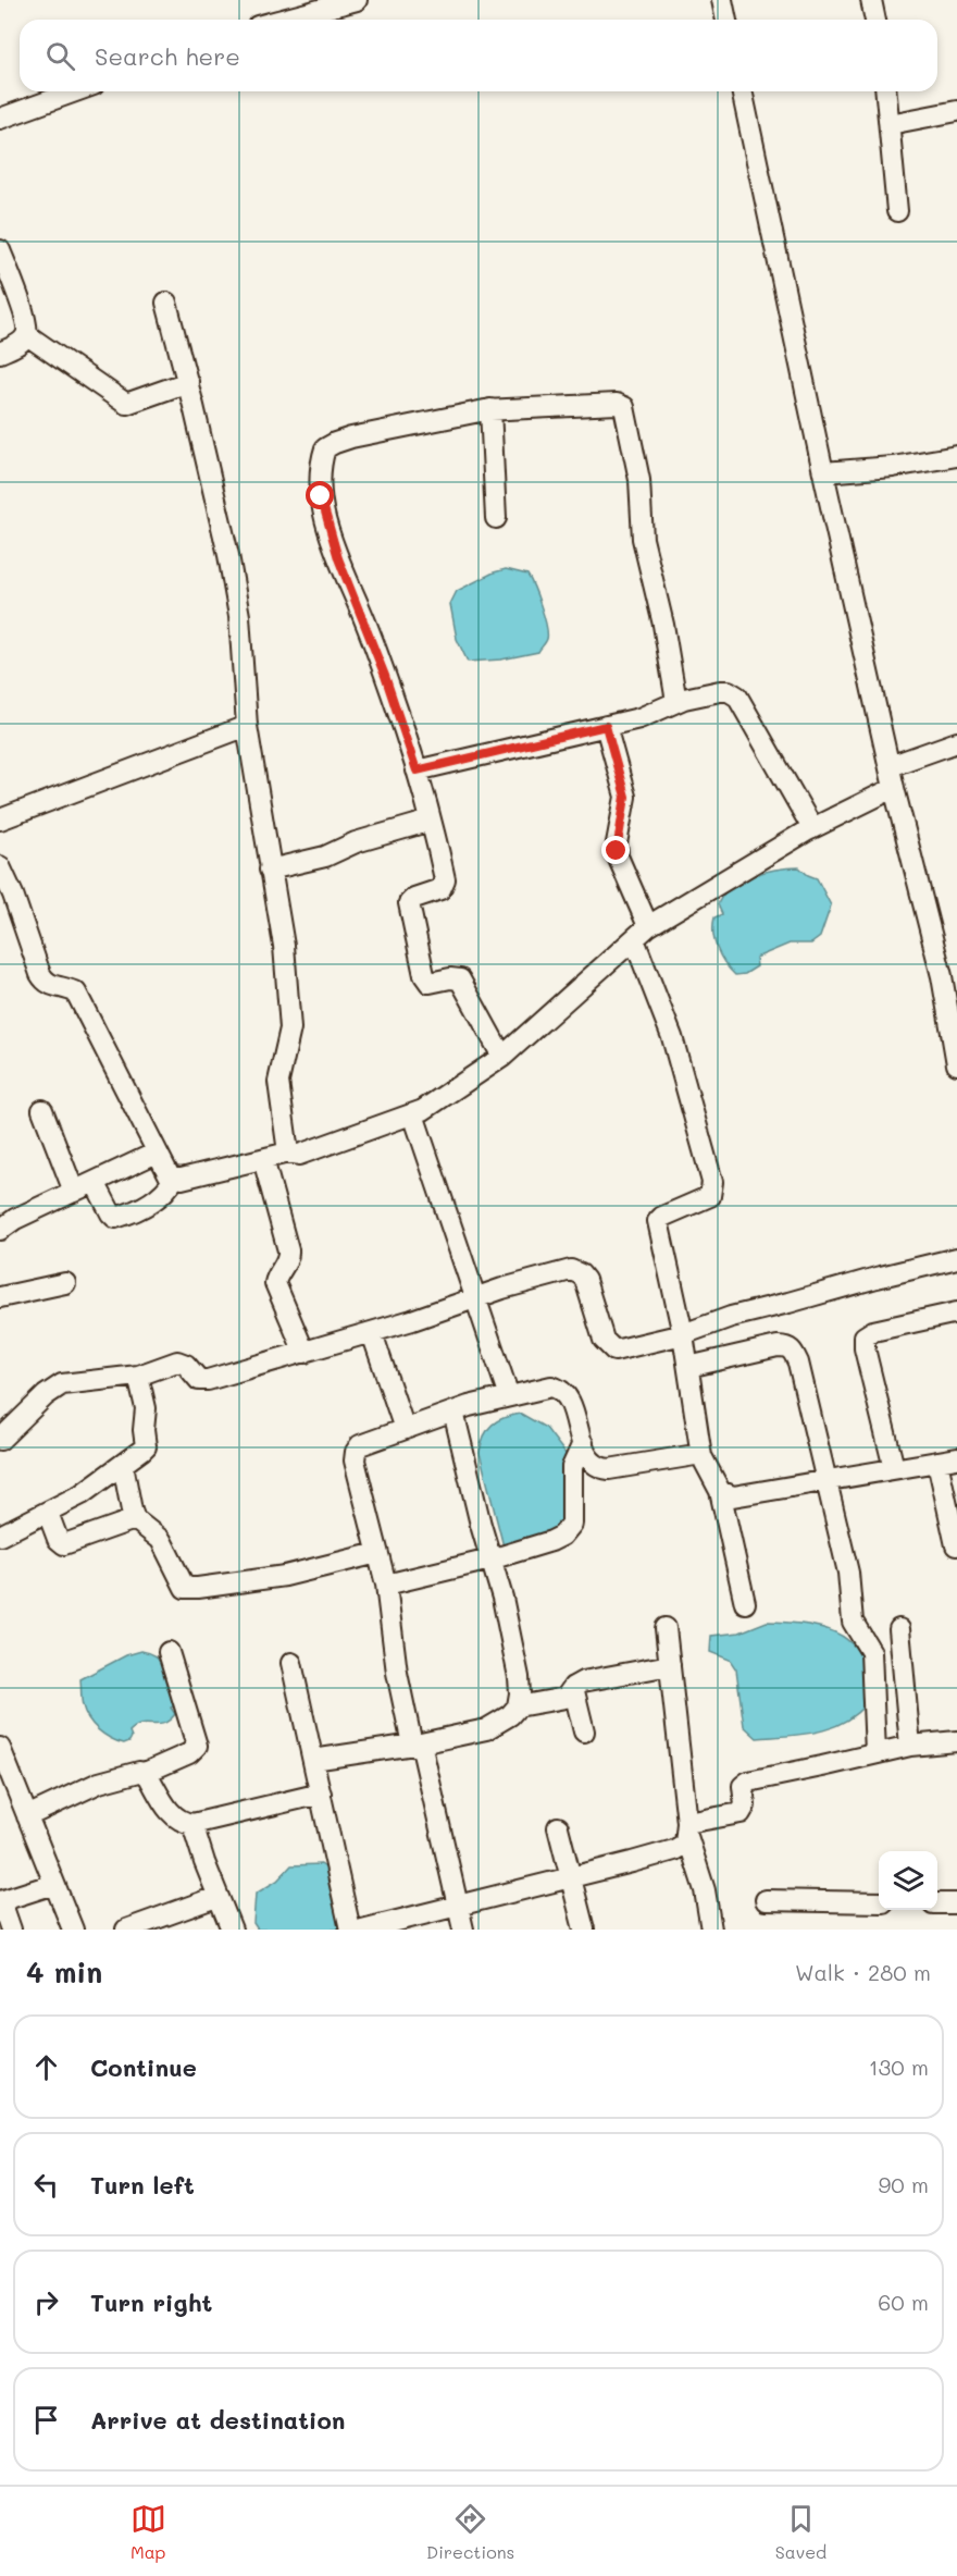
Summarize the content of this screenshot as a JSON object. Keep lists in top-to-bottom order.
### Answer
{
  "page": {
    "search": "Search here",
    "heading": ["4 min", "Walk · 280 m"],
    "list": [
      ["Continue", "130 m"],
      ["Turn left", "90 m"],
      ["Turn right", "60 m"],
      "Arrive at destination"
    ],
    "nav": ["Map", "Directions", "Saved"]
  }
}
